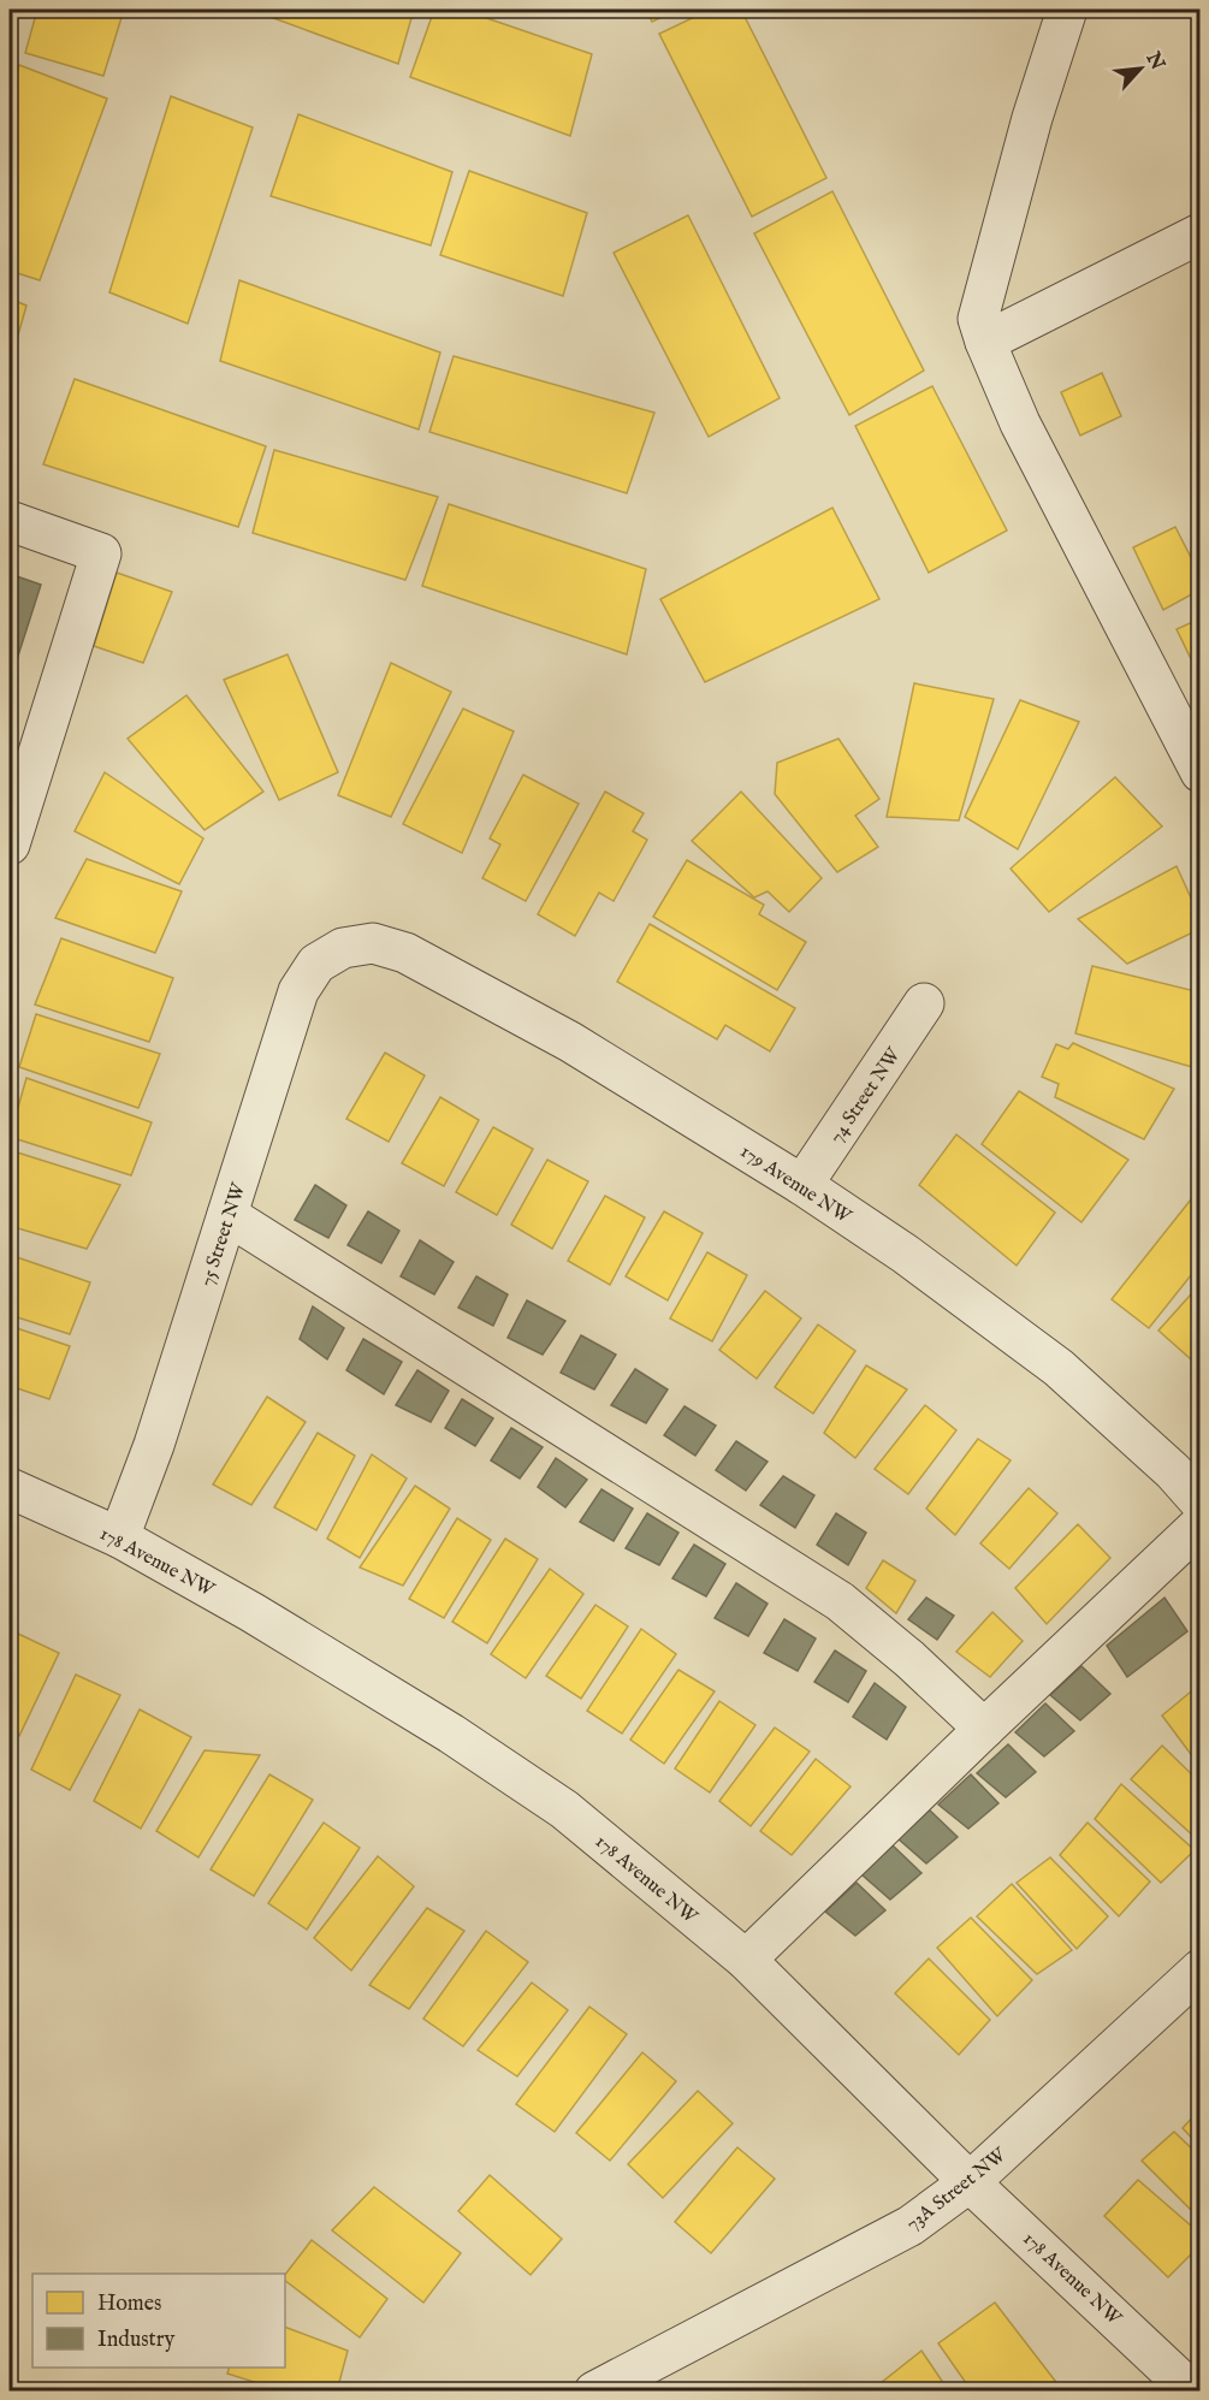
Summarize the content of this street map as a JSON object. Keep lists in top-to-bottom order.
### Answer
{
  "streets": {
    "street": [
      "74 Street NW",
      "179 Avenue NW",
      "75 Street NW",
      "178 Avenue NW",
      "73A Street NW"
    ]
  },
  "crossings": [
    ["74 Street NW", "179 Avenue NW"],
    ["179 Avenue NW", "75 Street NW"],
    ["75 Street NW", "178 Avenue NW"],
    ["178 Avenue NW", "73A Street NW"]
  ],
  "legend": ["Homes", "Industry"],
  "north": "top right"
}
